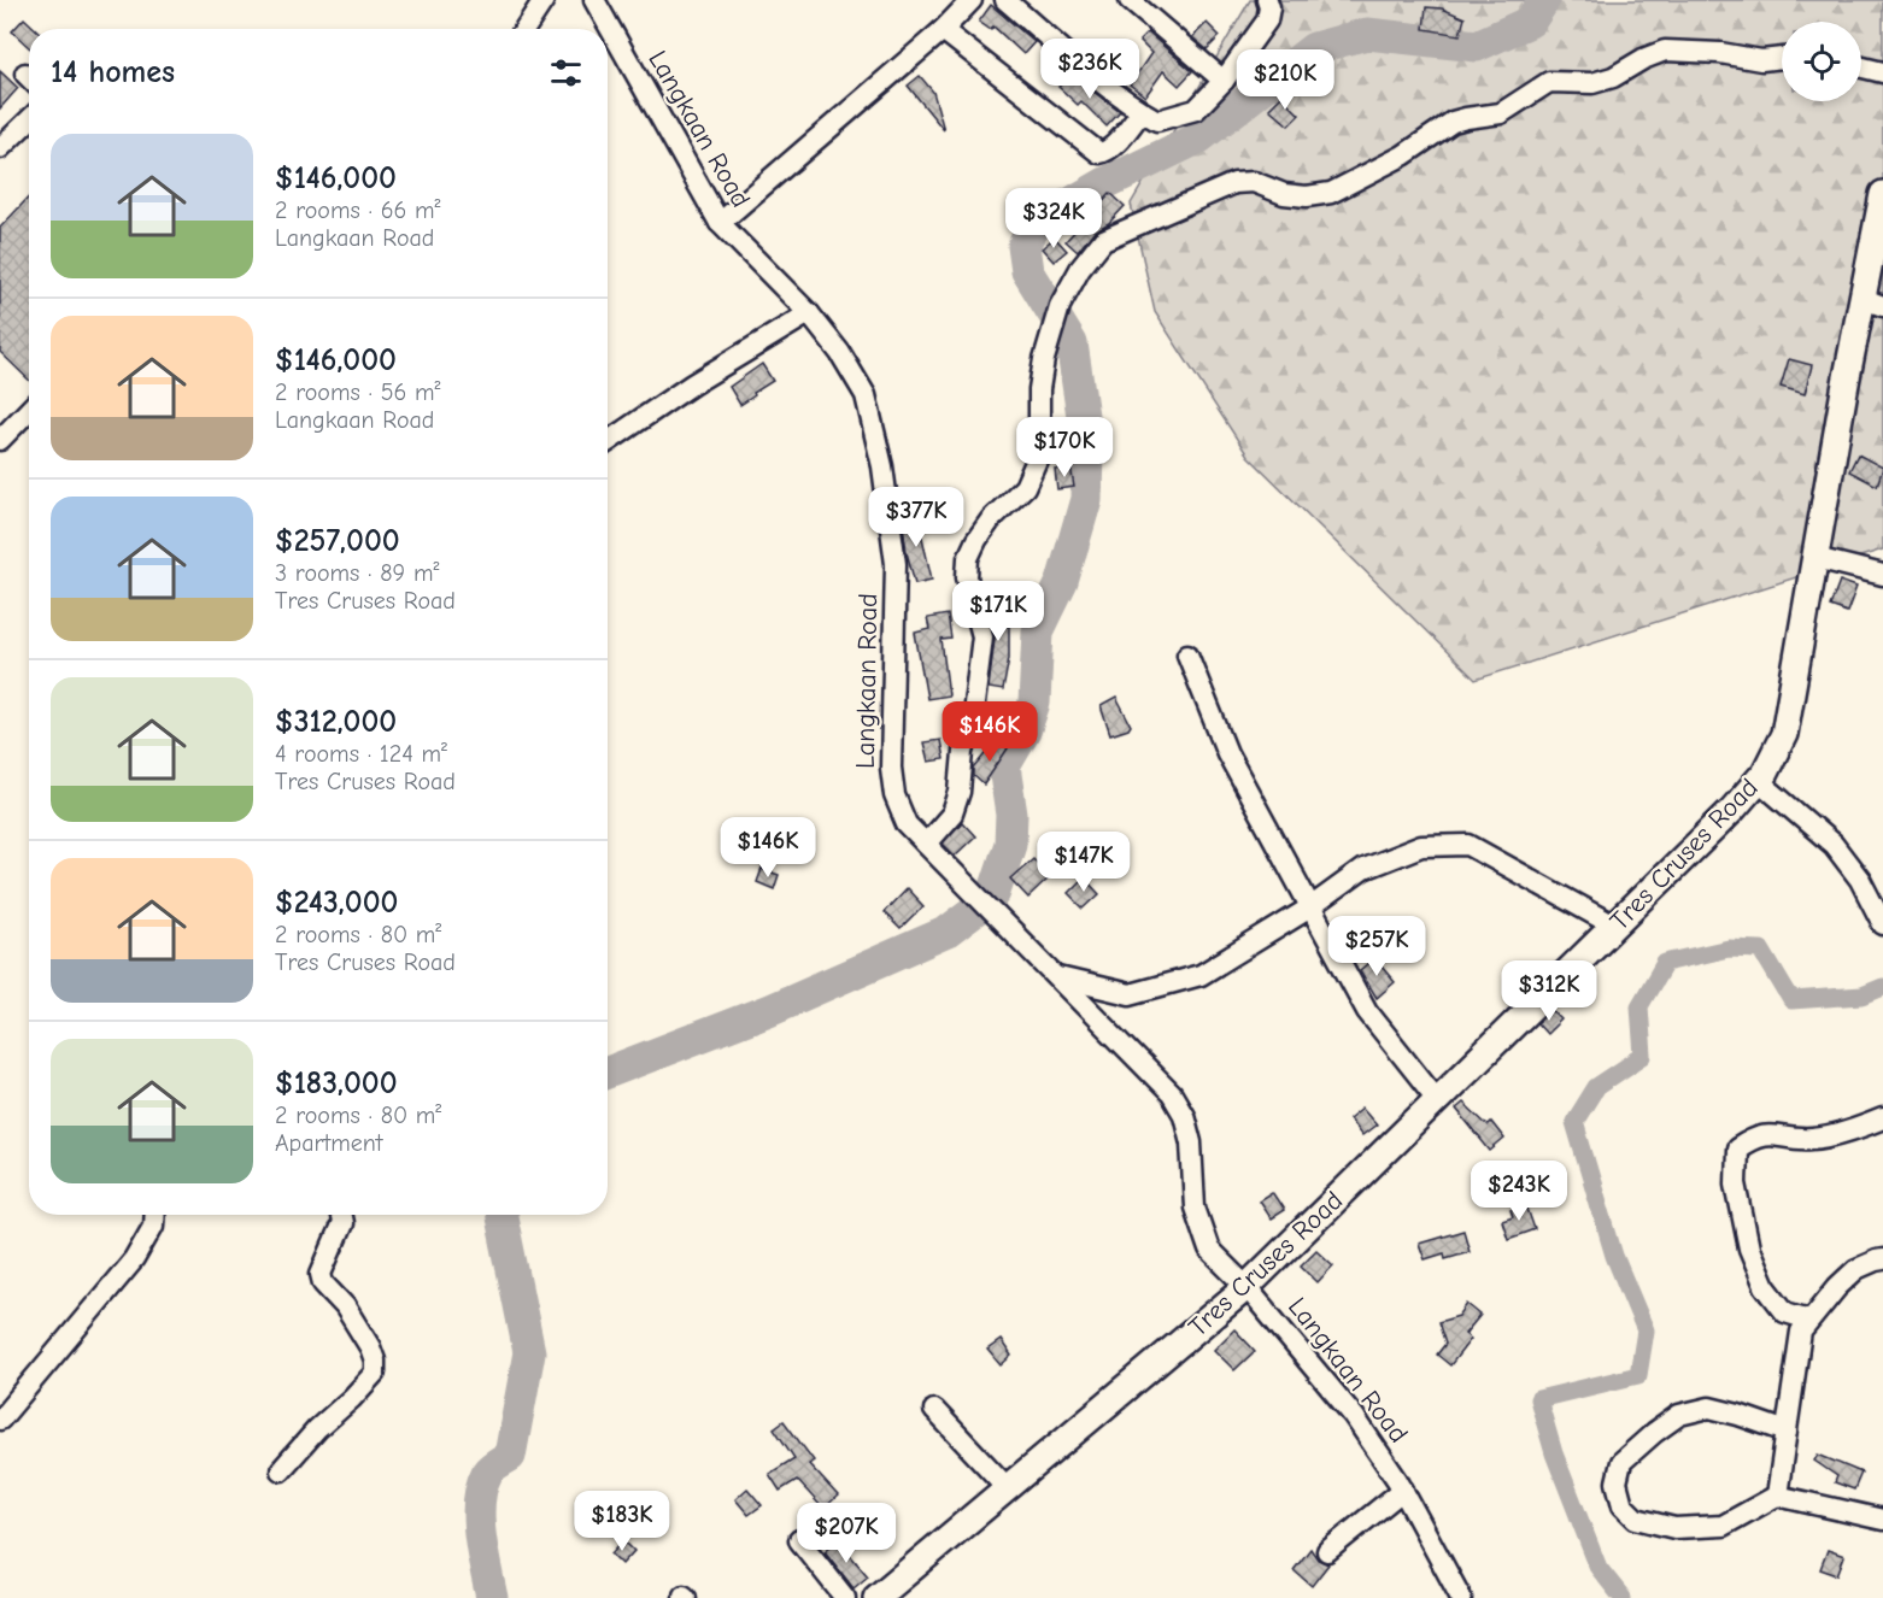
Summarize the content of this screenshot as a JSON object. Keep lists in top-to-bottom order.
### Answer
{
  "streets": {
    "main road": ["Tres Cruses Road"],
    "street": ["Langkaan Road"]
  },
  "crossings": [
    ["Langkaan Road", "Tres Cruses Road"]
  ],
  "page": {
    "heading": "14 homes",
    "price": [
      "$236K",
      "$210K",
      "$324K",
      "$170K",
      "$377K",
      "$171K",
      "$146K",
      "$146K",
      "$147K",
      "$257K",
      "$312K",
      "$243K",
      "$183K",
      "$207K"
    ],
    "list": [
      {
        "name": "$146,000",
        "note": "2 rooms · 66 m² · Langkaan Road"
      },
      {
        "name": "$146,000",
        "note": "2 rooms · 56 m² · Langkaan Road"
      },
      {
        "name": "$257,000",
        "note": "3 rooms · 89 m² · Tres Cruses Road"
      },
      {
        "name": "$312,000",
        "note": "4 rooms · 124 m² · Tres Cruses Road"
      },
      {
        "name": "$243,000",
        "note": "2 rooms · 80 m² · Tres Cruses Road"
      },
      {
        "name": "$183,000",
        "note": "2 rooms · 80 m² · Apartment"
      }
    ]
  }
}
